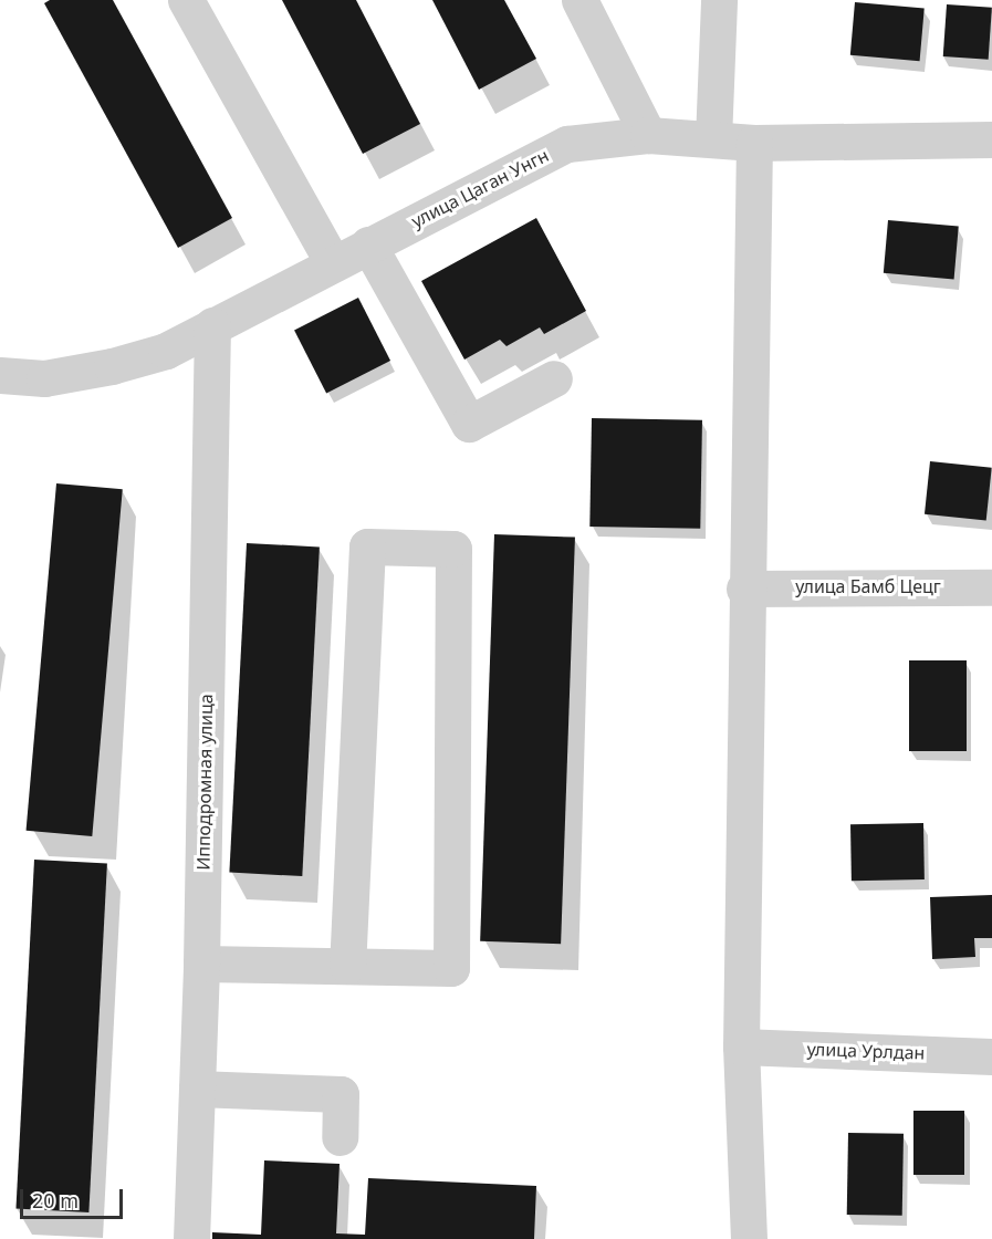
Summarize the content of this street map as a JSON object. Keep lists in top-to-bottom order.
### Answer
{
  "streets": {
    "street": [
      "улица Цаган Унгн",
      "улица Бамб Цецг",
      "Ипподромная улица",
      "улица Урлдан"
    ]
  },
  "crossings": [
    ["улица Цаган Унгн", "Ипподромная улица"]
  ],
  "scale_bar": "20 m"
}
